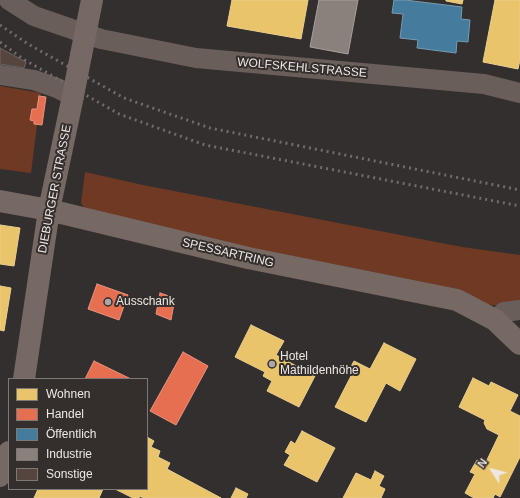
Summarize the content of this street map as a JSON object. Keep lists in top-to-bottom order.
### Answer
{
  "streets": {
    "main road": ["DIEBURGER STRASSE", "SPESSARTRING"],
    "street": ["WOLFSKEHLSTRASSE"]
  },
  "crossings": [
    ["WOLFSKEHLSTRASSE", "DIEBURGER STRASSE"],
    ["DIEBURGER STRASSE", "SPESSARTRING"]
  ],
  "places": ["Ausschank", "Hotel Mathildenhöhe"],
  "legend": [
    "Wohnen",
    "Handel",
    "Öffentlich",
    "Industrie",
    "Sonstige"
  ],
  "north": "top left"
}
